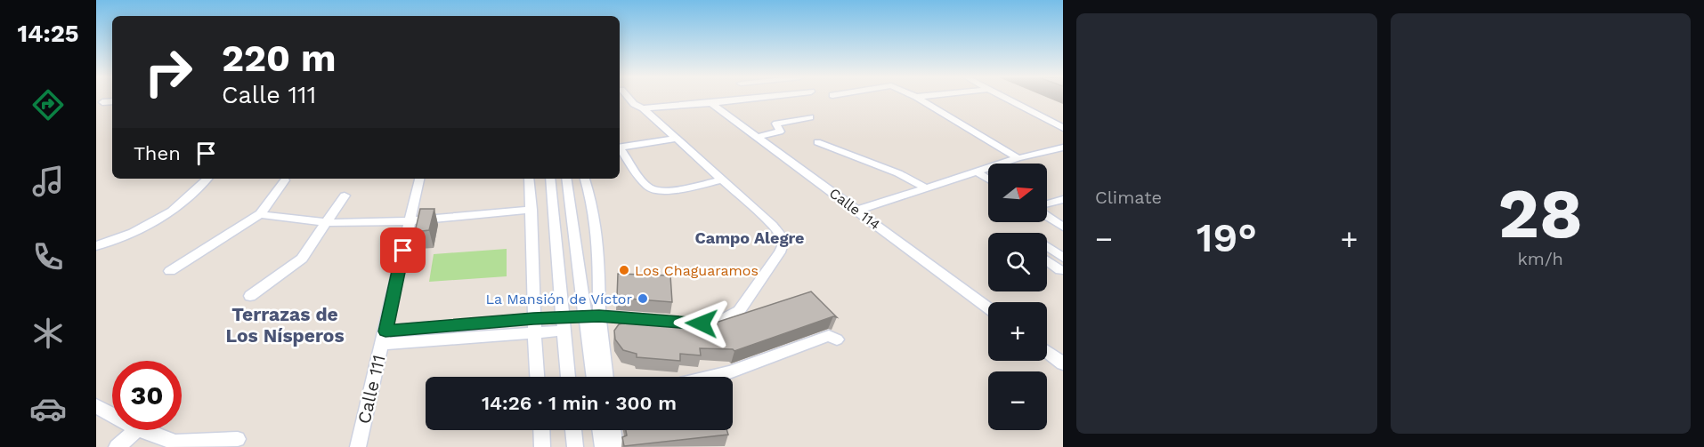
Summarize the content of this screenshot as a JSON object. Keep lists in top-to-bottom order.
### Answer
{
  "streets": {
    "street": ["Calle 114", "Calle 111"]
  },
  "districts": ["Campo Alegre", "Terrazas de Los Nísperos"],
  "places": ["Los Chaguaramos", "La Mansión de Víctor"],
  "north": "right",
  "page": {
    "tabs": "14:25",
    "tile": [
      "Climate",
      ["28", "km/h"]
    ],
    "turn": ["220 m", "Calle 111"],
    "then": "Then",
    "map_buttons": ["+", "−"],
    "heat": ["−", "19°", "+"],
    "limit": "30",
    "trip": "14:26 · 1 min · 300 m"
  }
}
